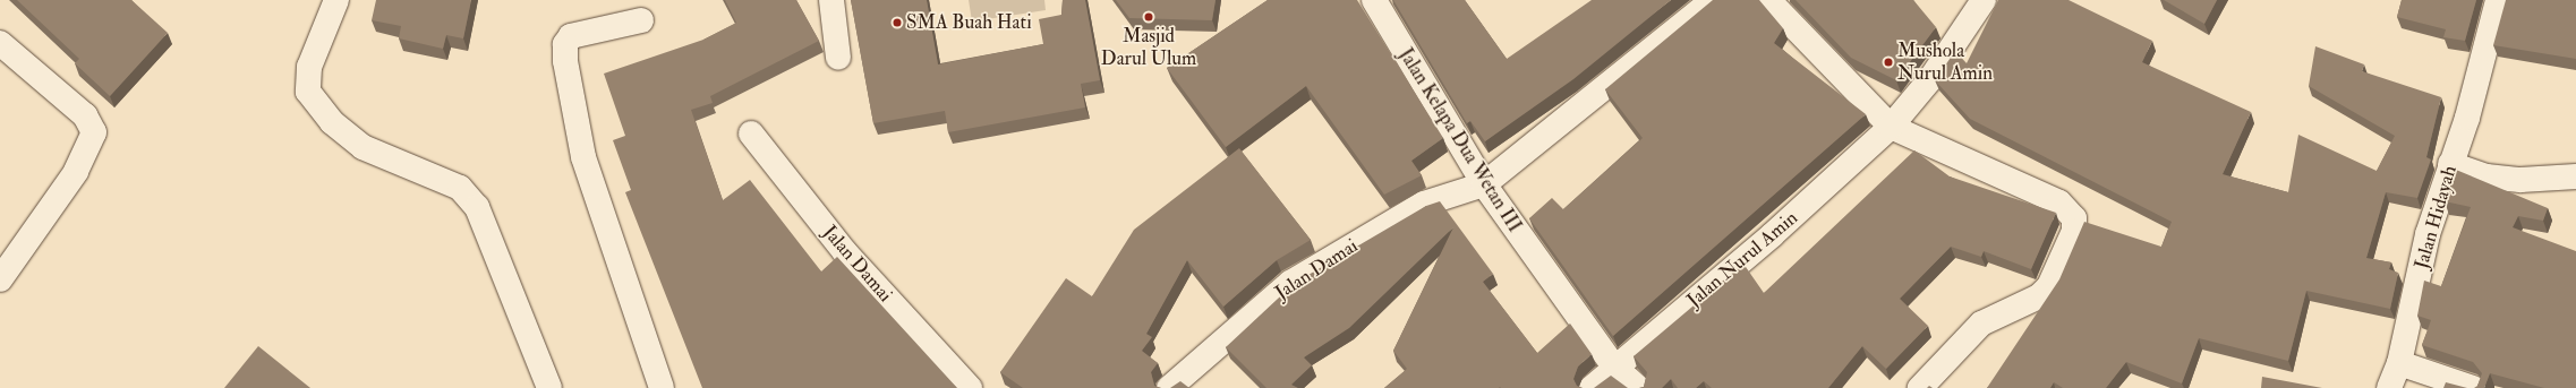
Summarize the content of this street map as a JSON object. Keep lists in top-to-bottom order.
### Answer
{
  "streets": {
    "street": [
      "Jalan Kelapa Dua Wetan III",
      "Jalan Hidayah",
      "Jalan Nurul Amin",
      "Jalan Damai"
    ]
  },
  "crossings": [
    ["Jalan Kelapa Dua Wetan III", "Jalan Nurul Amin"],
    ["Jalan Kelapa Dua Wetan III", "Jalan Damai"]
  ],
  "places": ["Masjid Darul Ulum", "SMA Buah Hati", "Mushola Nurul Amin"]
}
